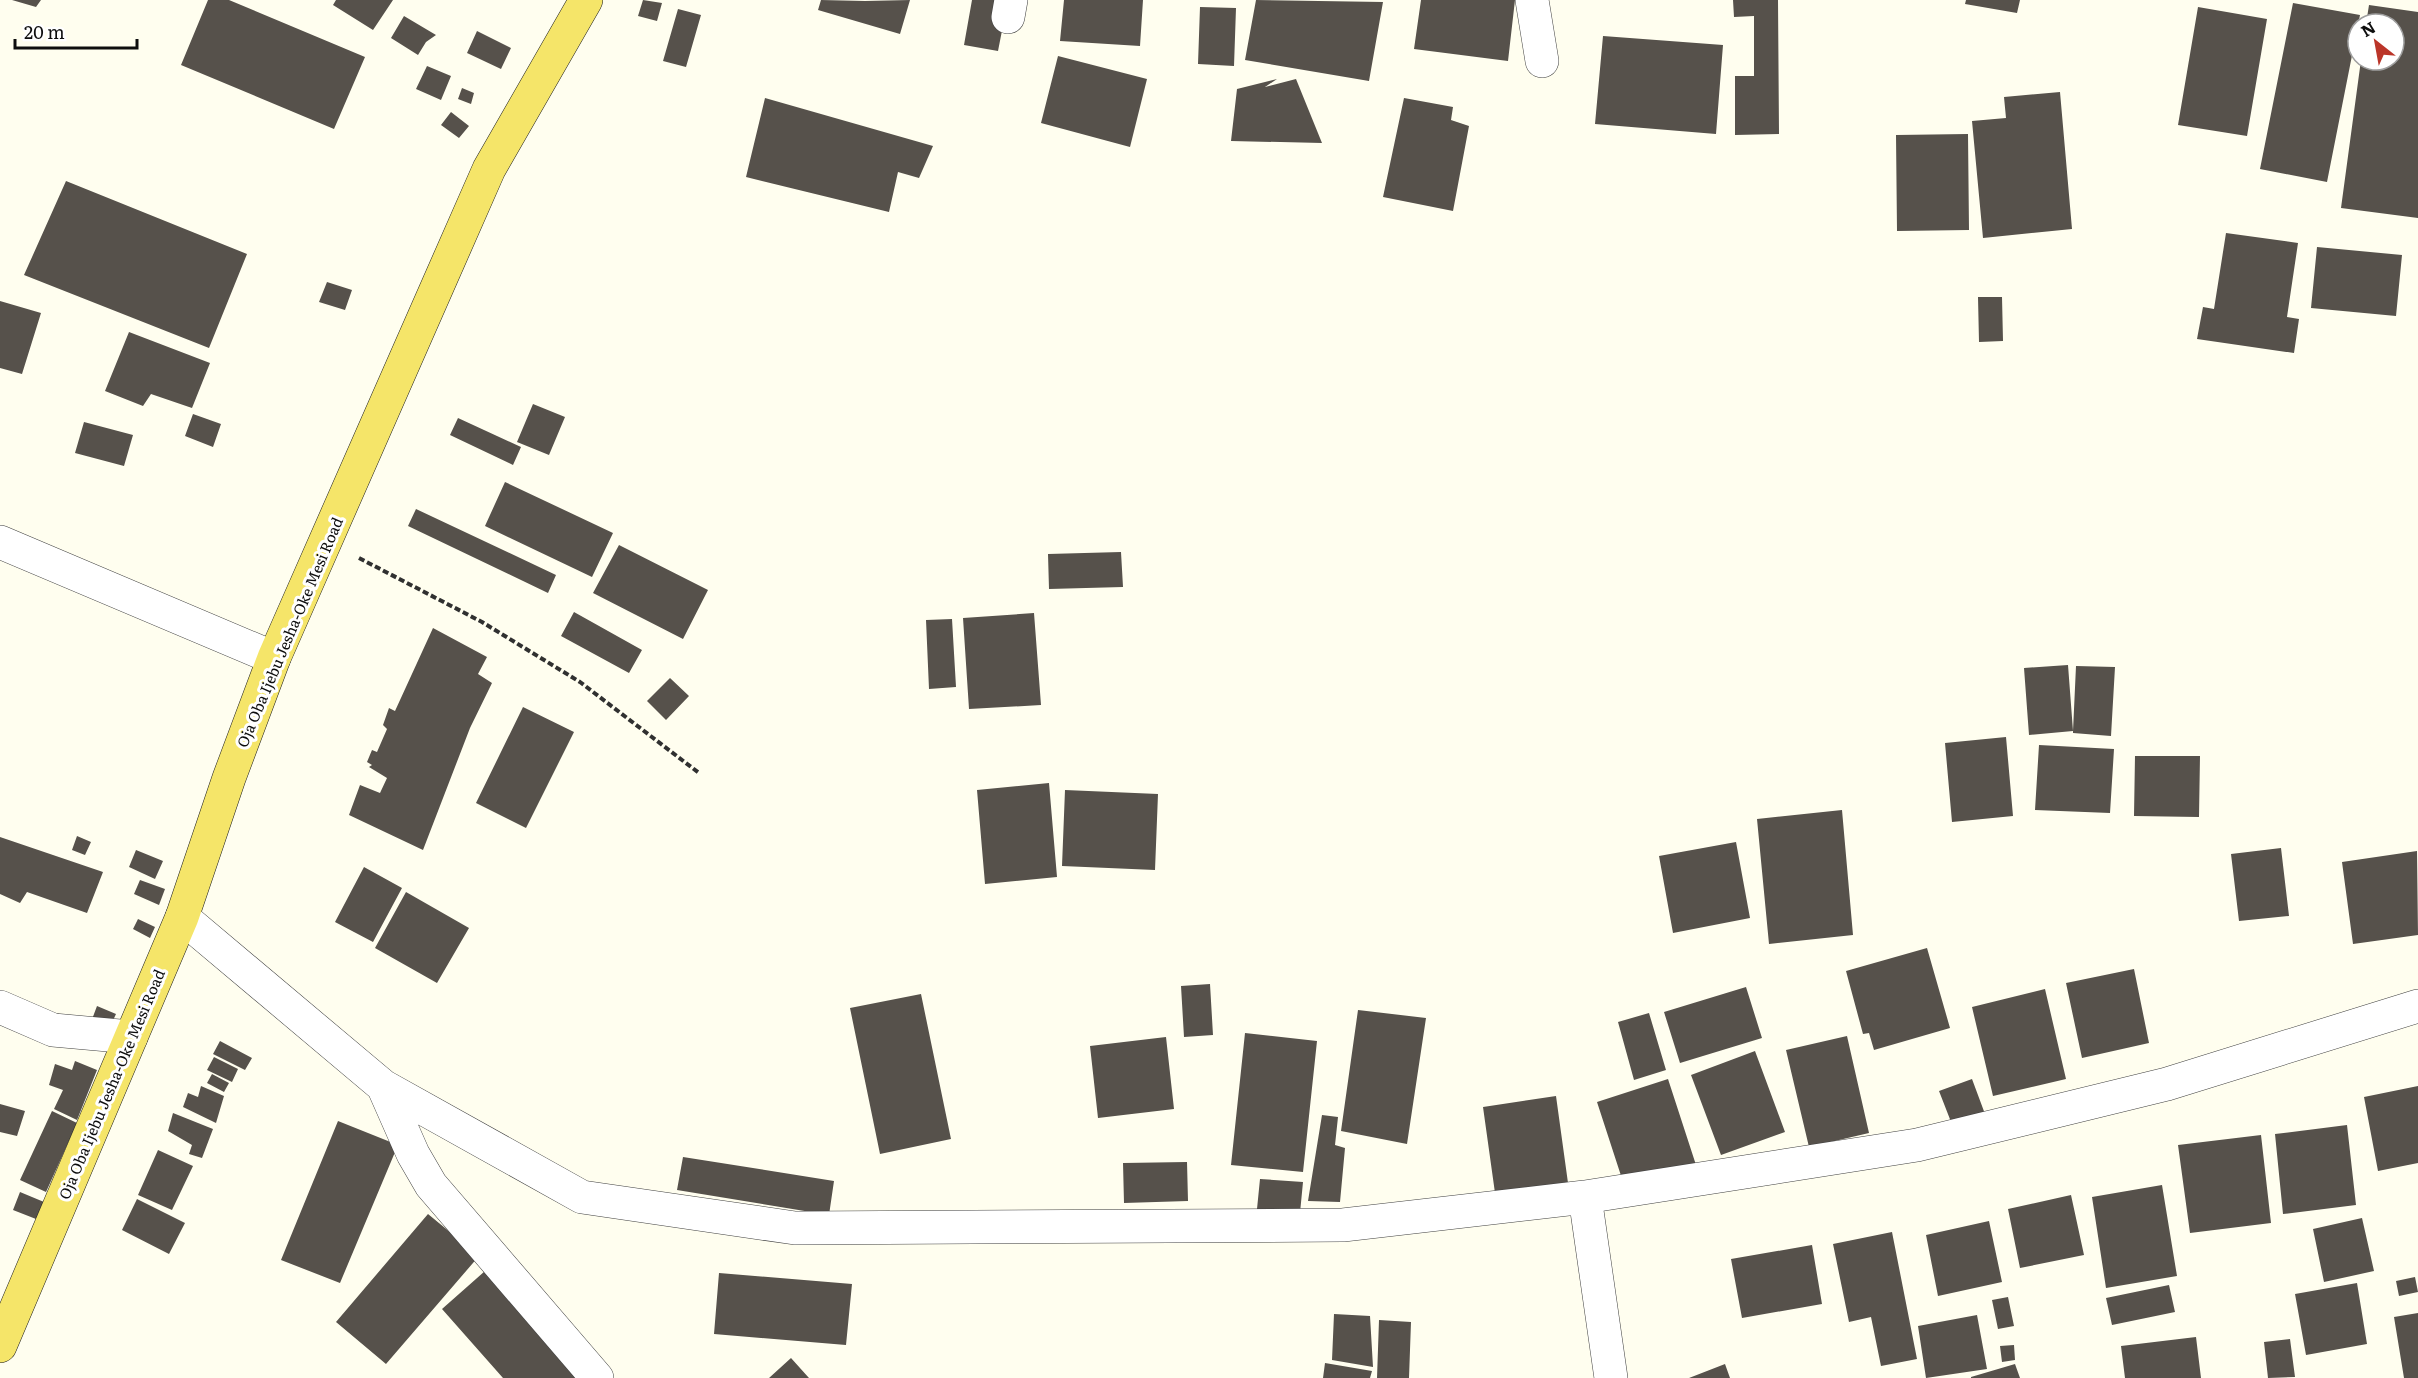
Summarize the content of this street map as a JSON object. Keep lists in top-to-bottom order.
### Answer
{
  "streets": {
    "main road": ["Oja Oba Ijebu Jesha-Oke Mesi Road"]
  },
  "scale_bar": "20 m",
  "north": "top left"
}
